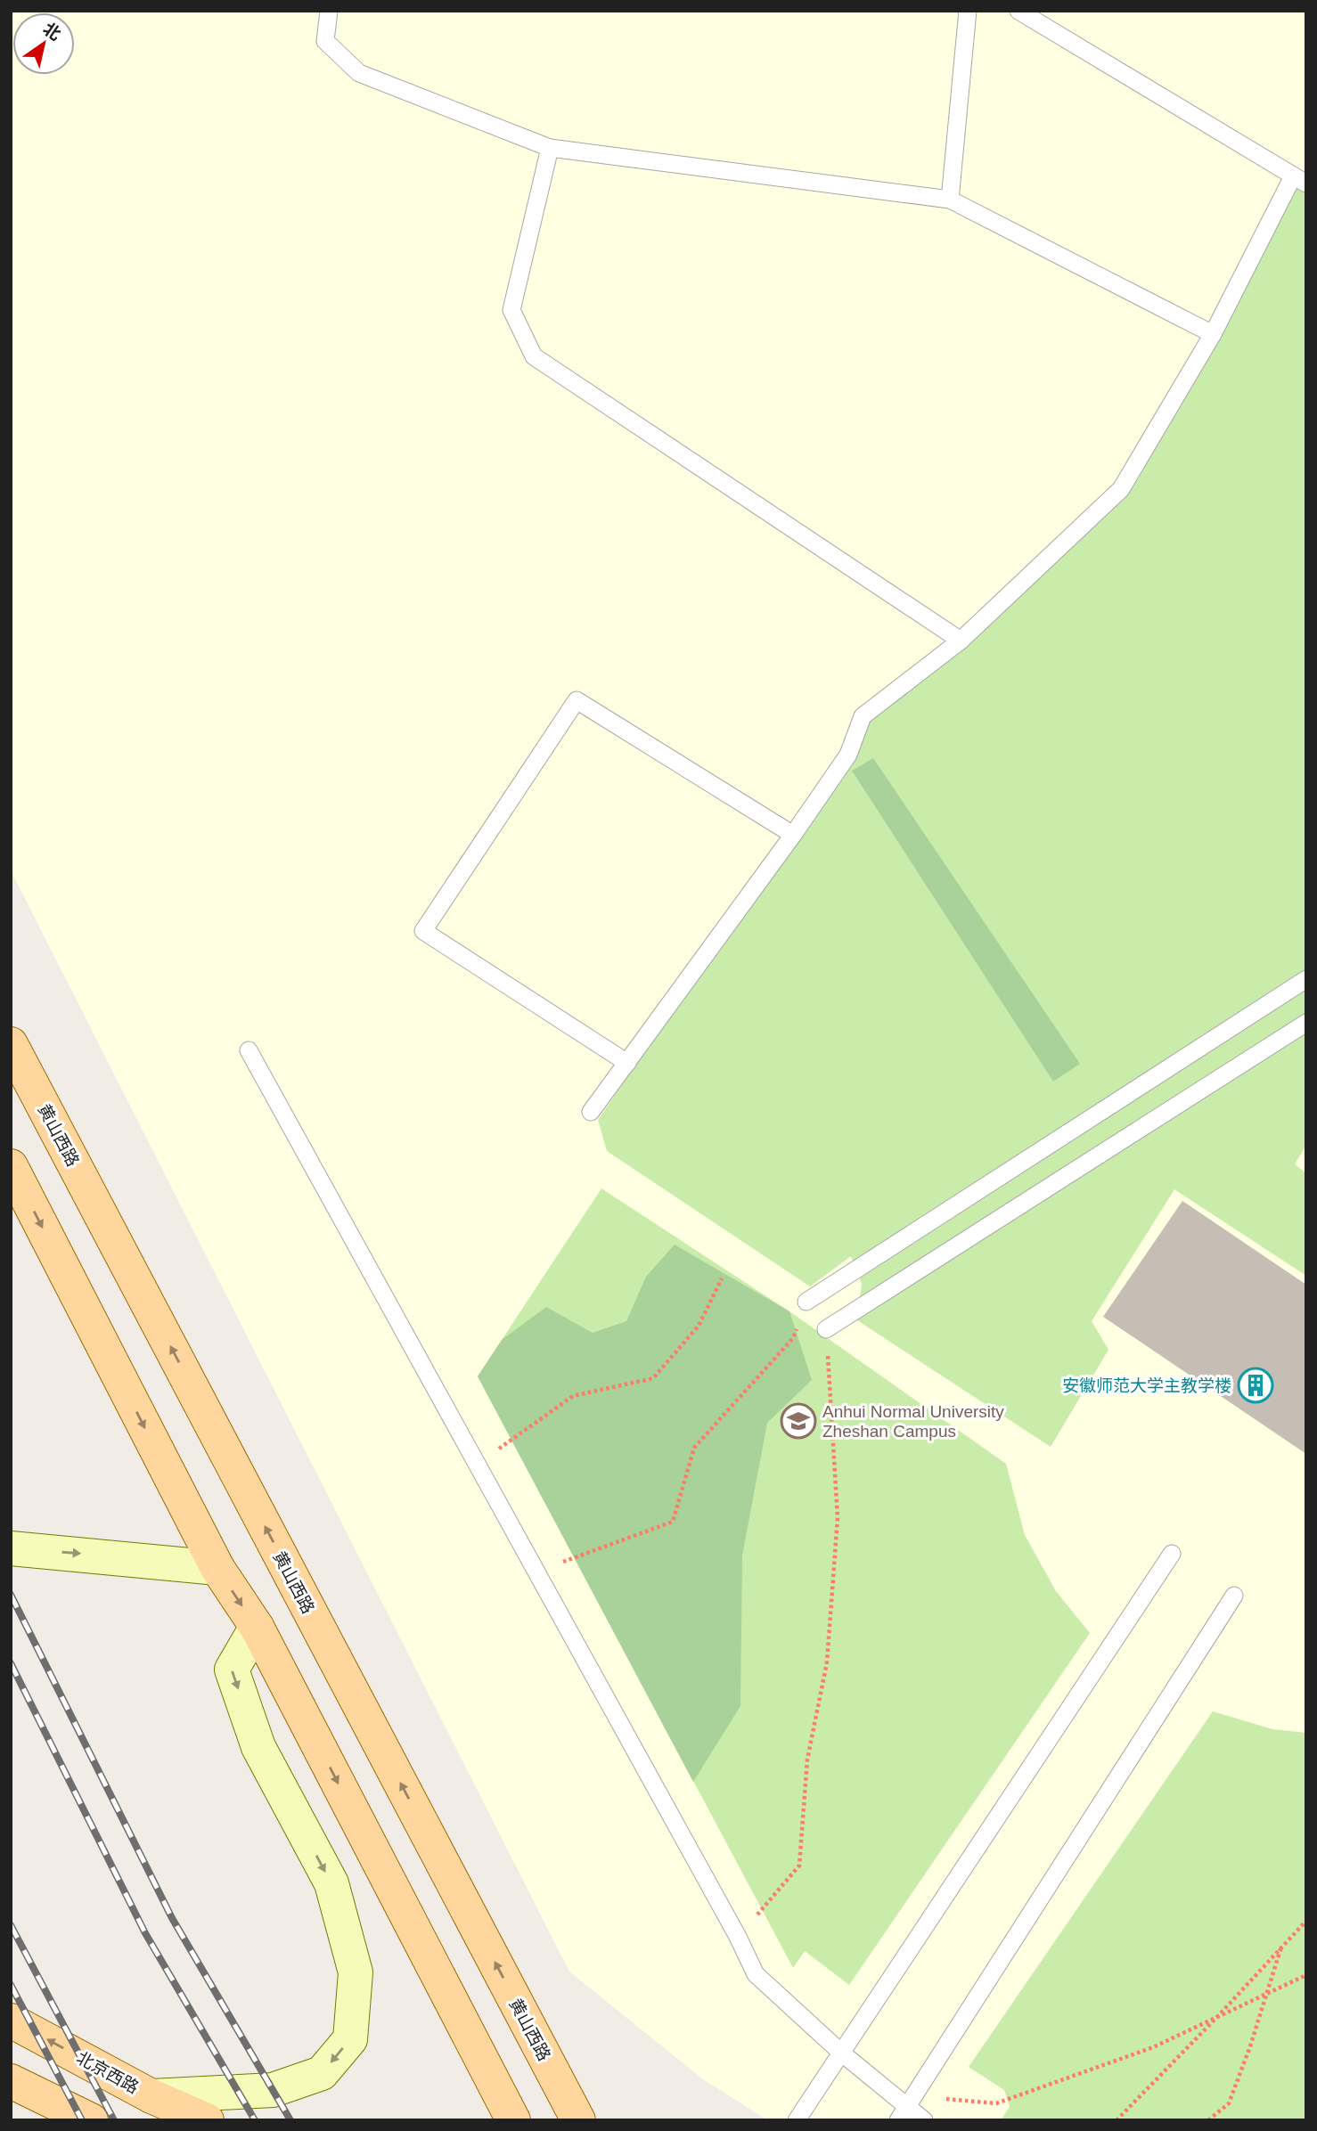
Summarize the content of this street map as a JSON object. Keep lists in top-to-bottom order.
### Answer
{
  "streets": {
    "main road": ["黄山西路", "北京西路"]
  },
  "places": {
    "building": ["安徽师范大学主教学楼"],
    "school or university": ["Anhui Normal University Zheshan Campus"]
  },
  "north": "top right"
}
